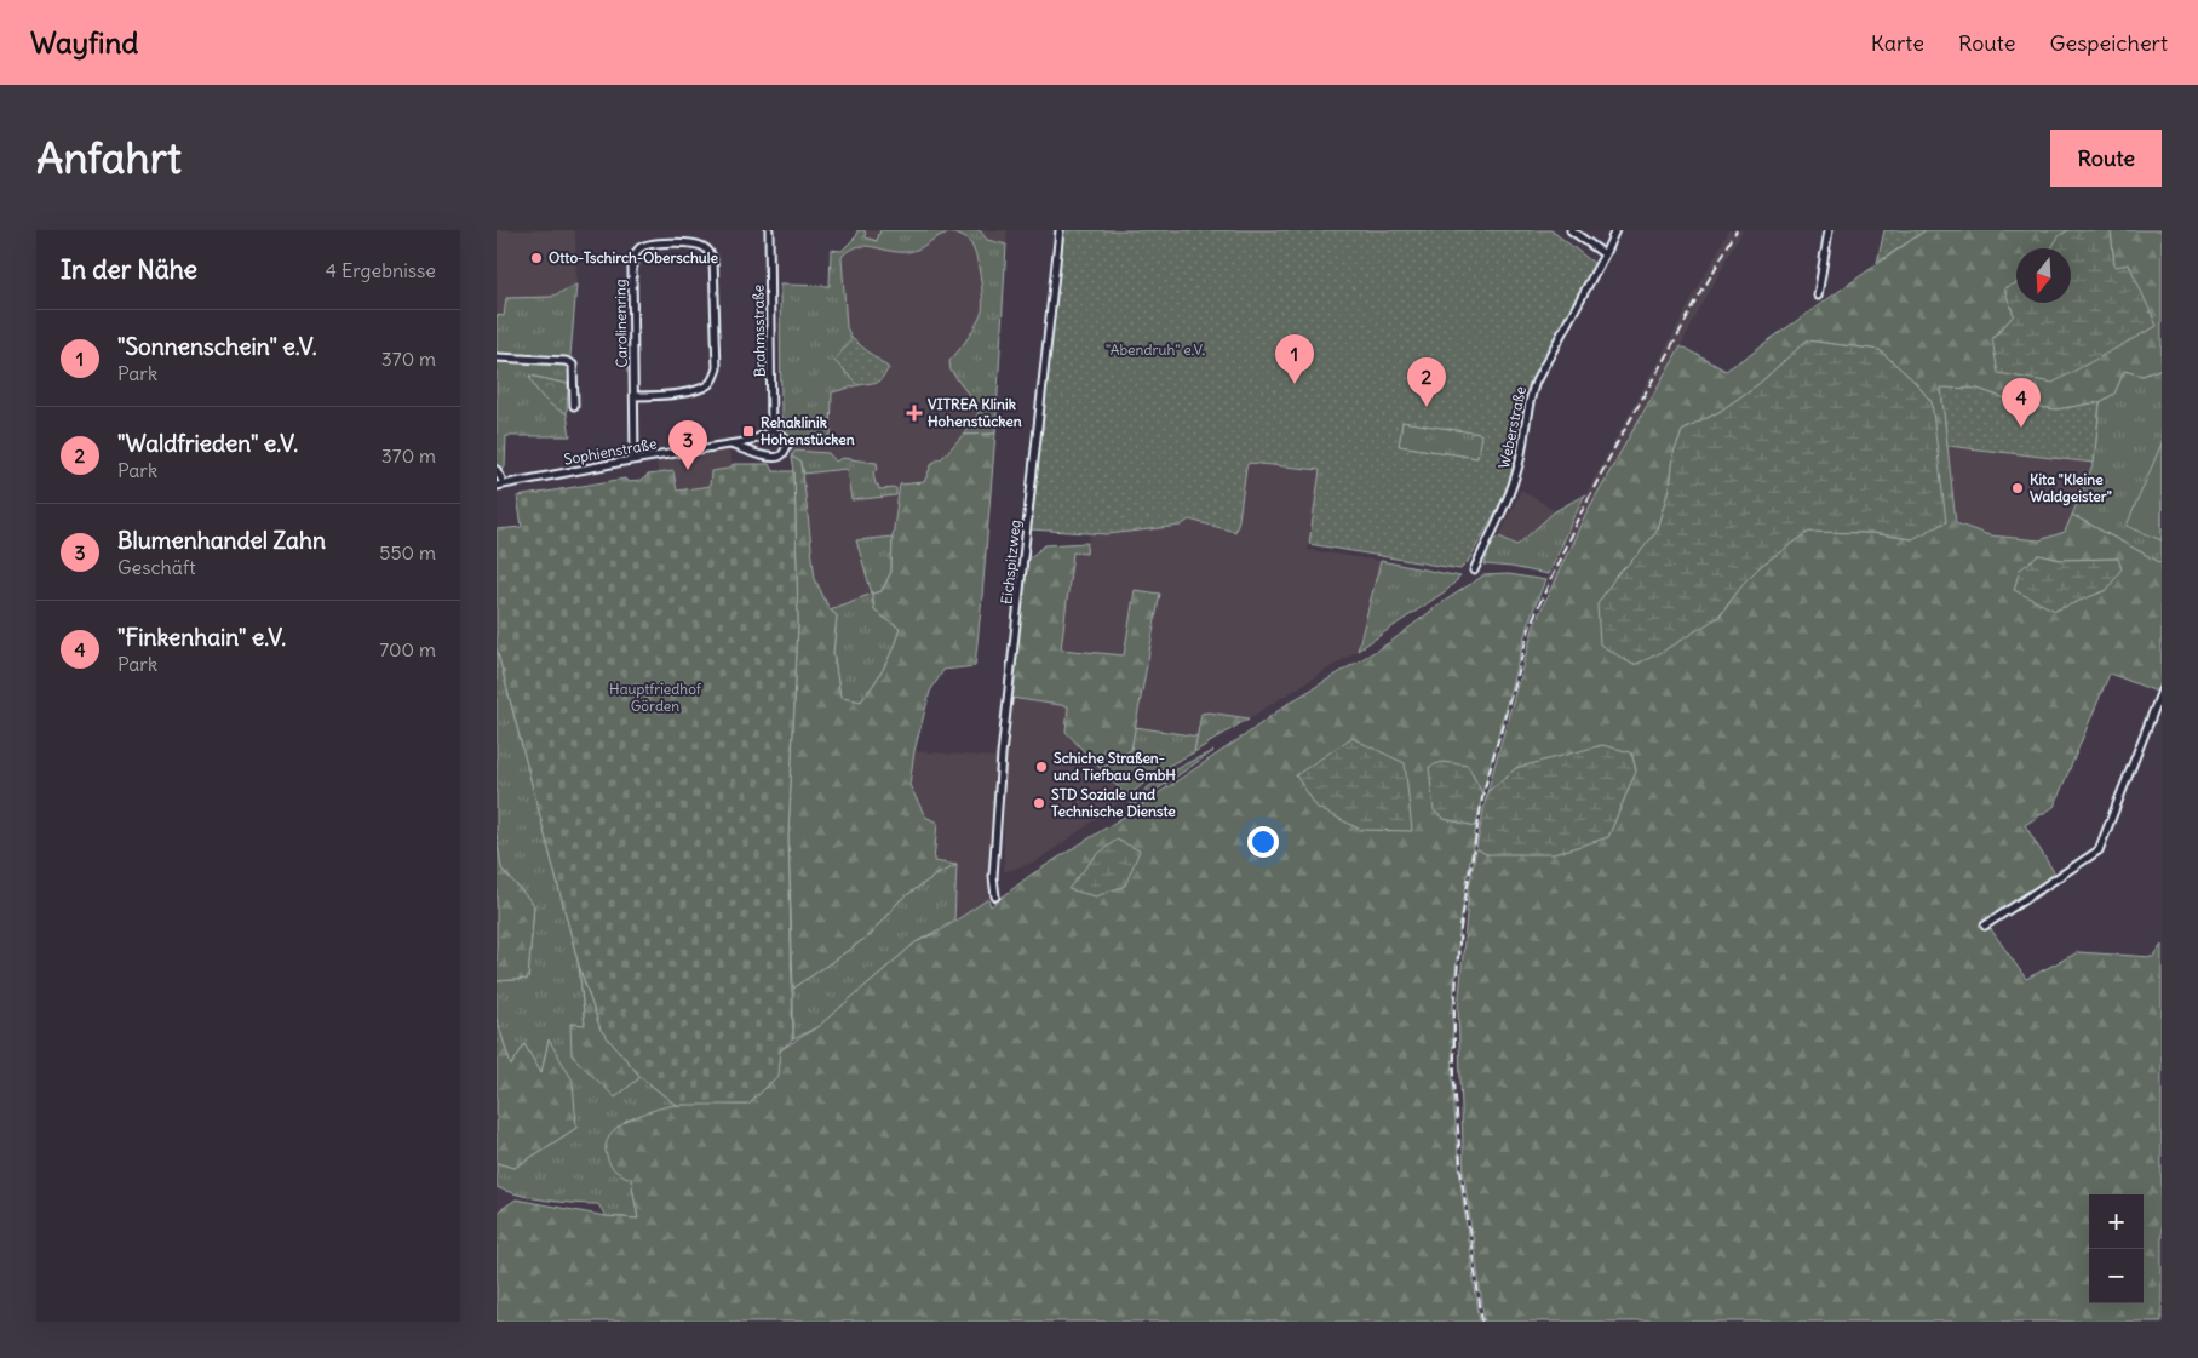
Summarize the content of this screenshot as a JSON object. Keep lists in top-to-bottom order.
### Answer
{
  "streets": {
    "street": [
      "Carolinenring",
      "Brahmsstraße",
      "Weberstraße",
      "Sophienstraße",
      "Eichspitzweg"
    ]
  },
  "crossings": [
    ["Carolinenring", "Sophienstraße"],
    ["Brahmsstraße", "Sophienstraße"]
  ],
  "parks": ["\"Abendruh\" e.V.", "Hauptfriedhof Görden"],
  "places": {
    "other": [
      "Otto-Tschirch-Oberschule",
      "Kita \"Kleine Waldgeister\"",
      "Schiche Straßen- und Tiefbau GmbH",
      "STD Soziale und Technische Dienste"
    ],
    "health": ["VITREA Klinik Hohenstücken"],
    "transit": ["Rehaklinik Hohenstücken"]
  },
  "north": "bottom",
  "page": {
    "header": "Wayfind",
    "nav": ["Karte", "Route", "Gespeichert"],
    "buttons": "Route",
    "title": "Anfahrt",
    "heading": ["In der Nähe", "4 Ergebnisse"],
    "list": [
      {
        "mark": "1",
        "name": "\"Sonnenschein\" e.V.",
        "note": "Park",
        "value": "370 m"
      },
      {
        "mark": "2",
        "name": "\"Waldfrieden\" e.V.",
        "note": "Park",
        "value": "370 m"
      },
      {
        "mark": "3",
        "name": "Blumenhandel Zahn",
        "note": "Geschäft",
        "value": "550 m"
      },
      {
        "mark": "4",
        "name": "\"Finkenhain\" e.V.",
        "note": "Park",
        "value": "700 m"
      }
    ],
    "pins": [
      "1",
      "2",
      "4",
      "3"
    ],
    "map_buttons": ["+", "−"]
  }
}
